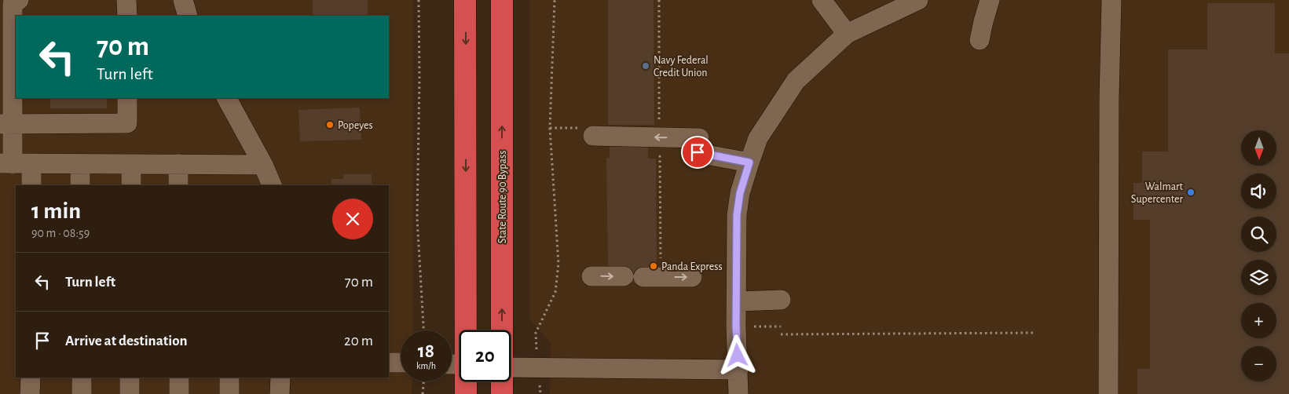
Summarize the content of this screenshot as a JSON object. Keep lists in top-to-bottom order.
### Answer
{
  "streets": {
    "highway": ["State Route 90 Bypass"]
  },
  "places": [
    "Navy Federal Credit Union",
    "Popeyes",
    "Walmart Supercenter",
    "Panda Express"
  ],
  "north": "bottom",
  "page": {
    "turn": ["70 m", "Turn left"],
    "map_buttons": ["+", "−"],
    "heading": ["1 min", "90 m · 08:59"],
    "list": [
      {
        "name": "Turn left",
        "value": "70 m"
      },
      {
        "name": "Arrive at destination",
        "value": "20 m"
      }
    ],
    "speed": "18 km/h",
    "limit": "20"
  }
}
